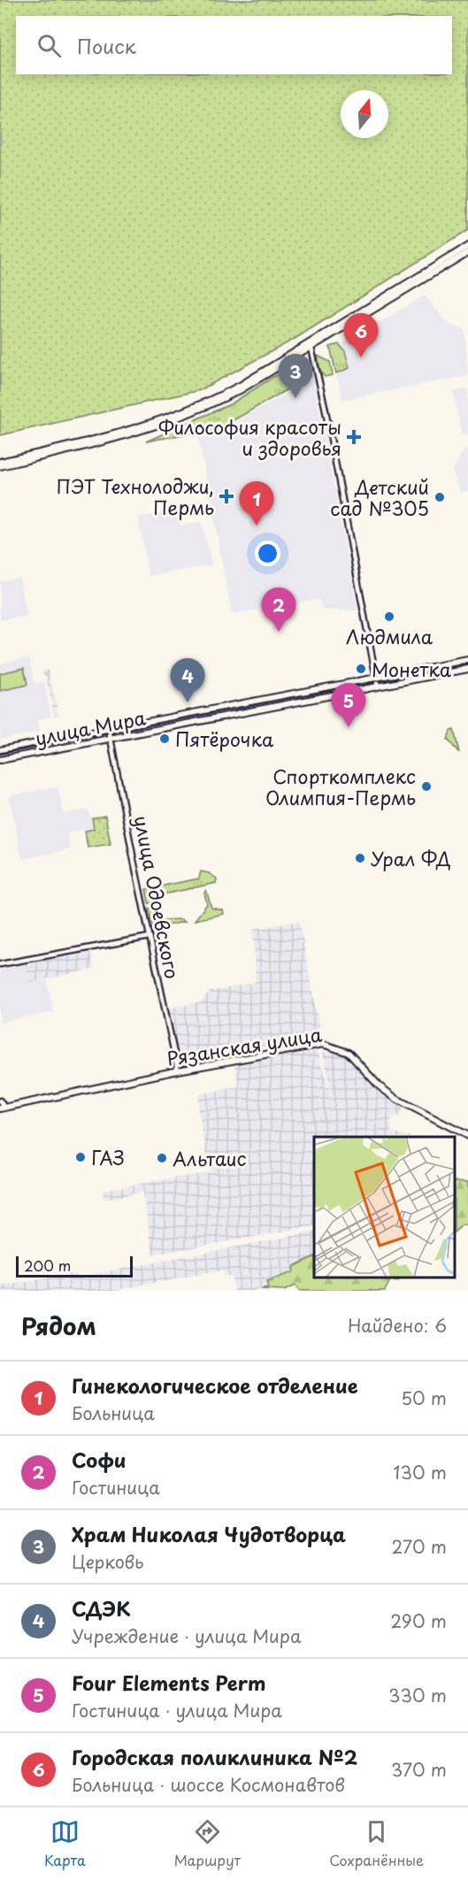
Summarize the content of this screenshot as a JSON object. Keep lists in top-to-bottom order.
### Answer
{
  "streets": {
    "main road": ["улица Мира", "Рязанская улица"],
    "street": ["улица Одоевского"]
  },
  "crossings": [
    ["улица Мира", "улица Одоевского"],
    ["улица Одоевского", "Рязанская улица"]
  ],
  "places": {
    "health": ["Философия красоты и здоровья", "ПЭТ Технолоджи, Пермь"],
    "other": [
      "Детский сад №305",
      "Людмила",
      "Монетка",
      "Пятёрочка",
      "Спорткомплекс Олимпия-Пермь",
      "Урал ФД",
      "ГАЗ",
      "Альтаис"
    ]
  },
  "scale_bar": "200 m",
  "north": "top",
  "page": {
    "search": "Поиск",
    "pins": [
      "6",
      "3",
      "1",
      "2",
      "4",
      "5"
    ],
    "scale": "200 m",
    "heading": ["Рядом", "Найдено: 6"],
    "list": [
      {
        "mark": "1",
        "name": "Гинекологическое отделение",
        "note": "Больница",
        "value": "50 m"
      },
      {
        "mark": "2",
        "name": "Софи",
        "note": "Гостиница",
        "value": "130 m"
      },
      {
        "mark": "3",
        "name": "Храм Николая Чудотворца",
        "note": "Церковь",
        "value": "270 m"
      },
      {
        "mark": "4",
        "name": "СДЭК",
        "note": "Учреждение · улица Мира",
        "value": "290 m"
      },
      {
        "mark": "5",
        "name": "Four Elements Perm",
        "note": "Гостиница · улица Мира",
        "value": "330 m"
      },
      {
        "mark": "6",
        "name": "Городская поликлиника №2",
        "note": "Больница · шоссе Космонавтов",
        "value": "370 m"
      }
    ],
    "nav": ["Карта", "Маршрут", "Сохранённые"]
  }
}
